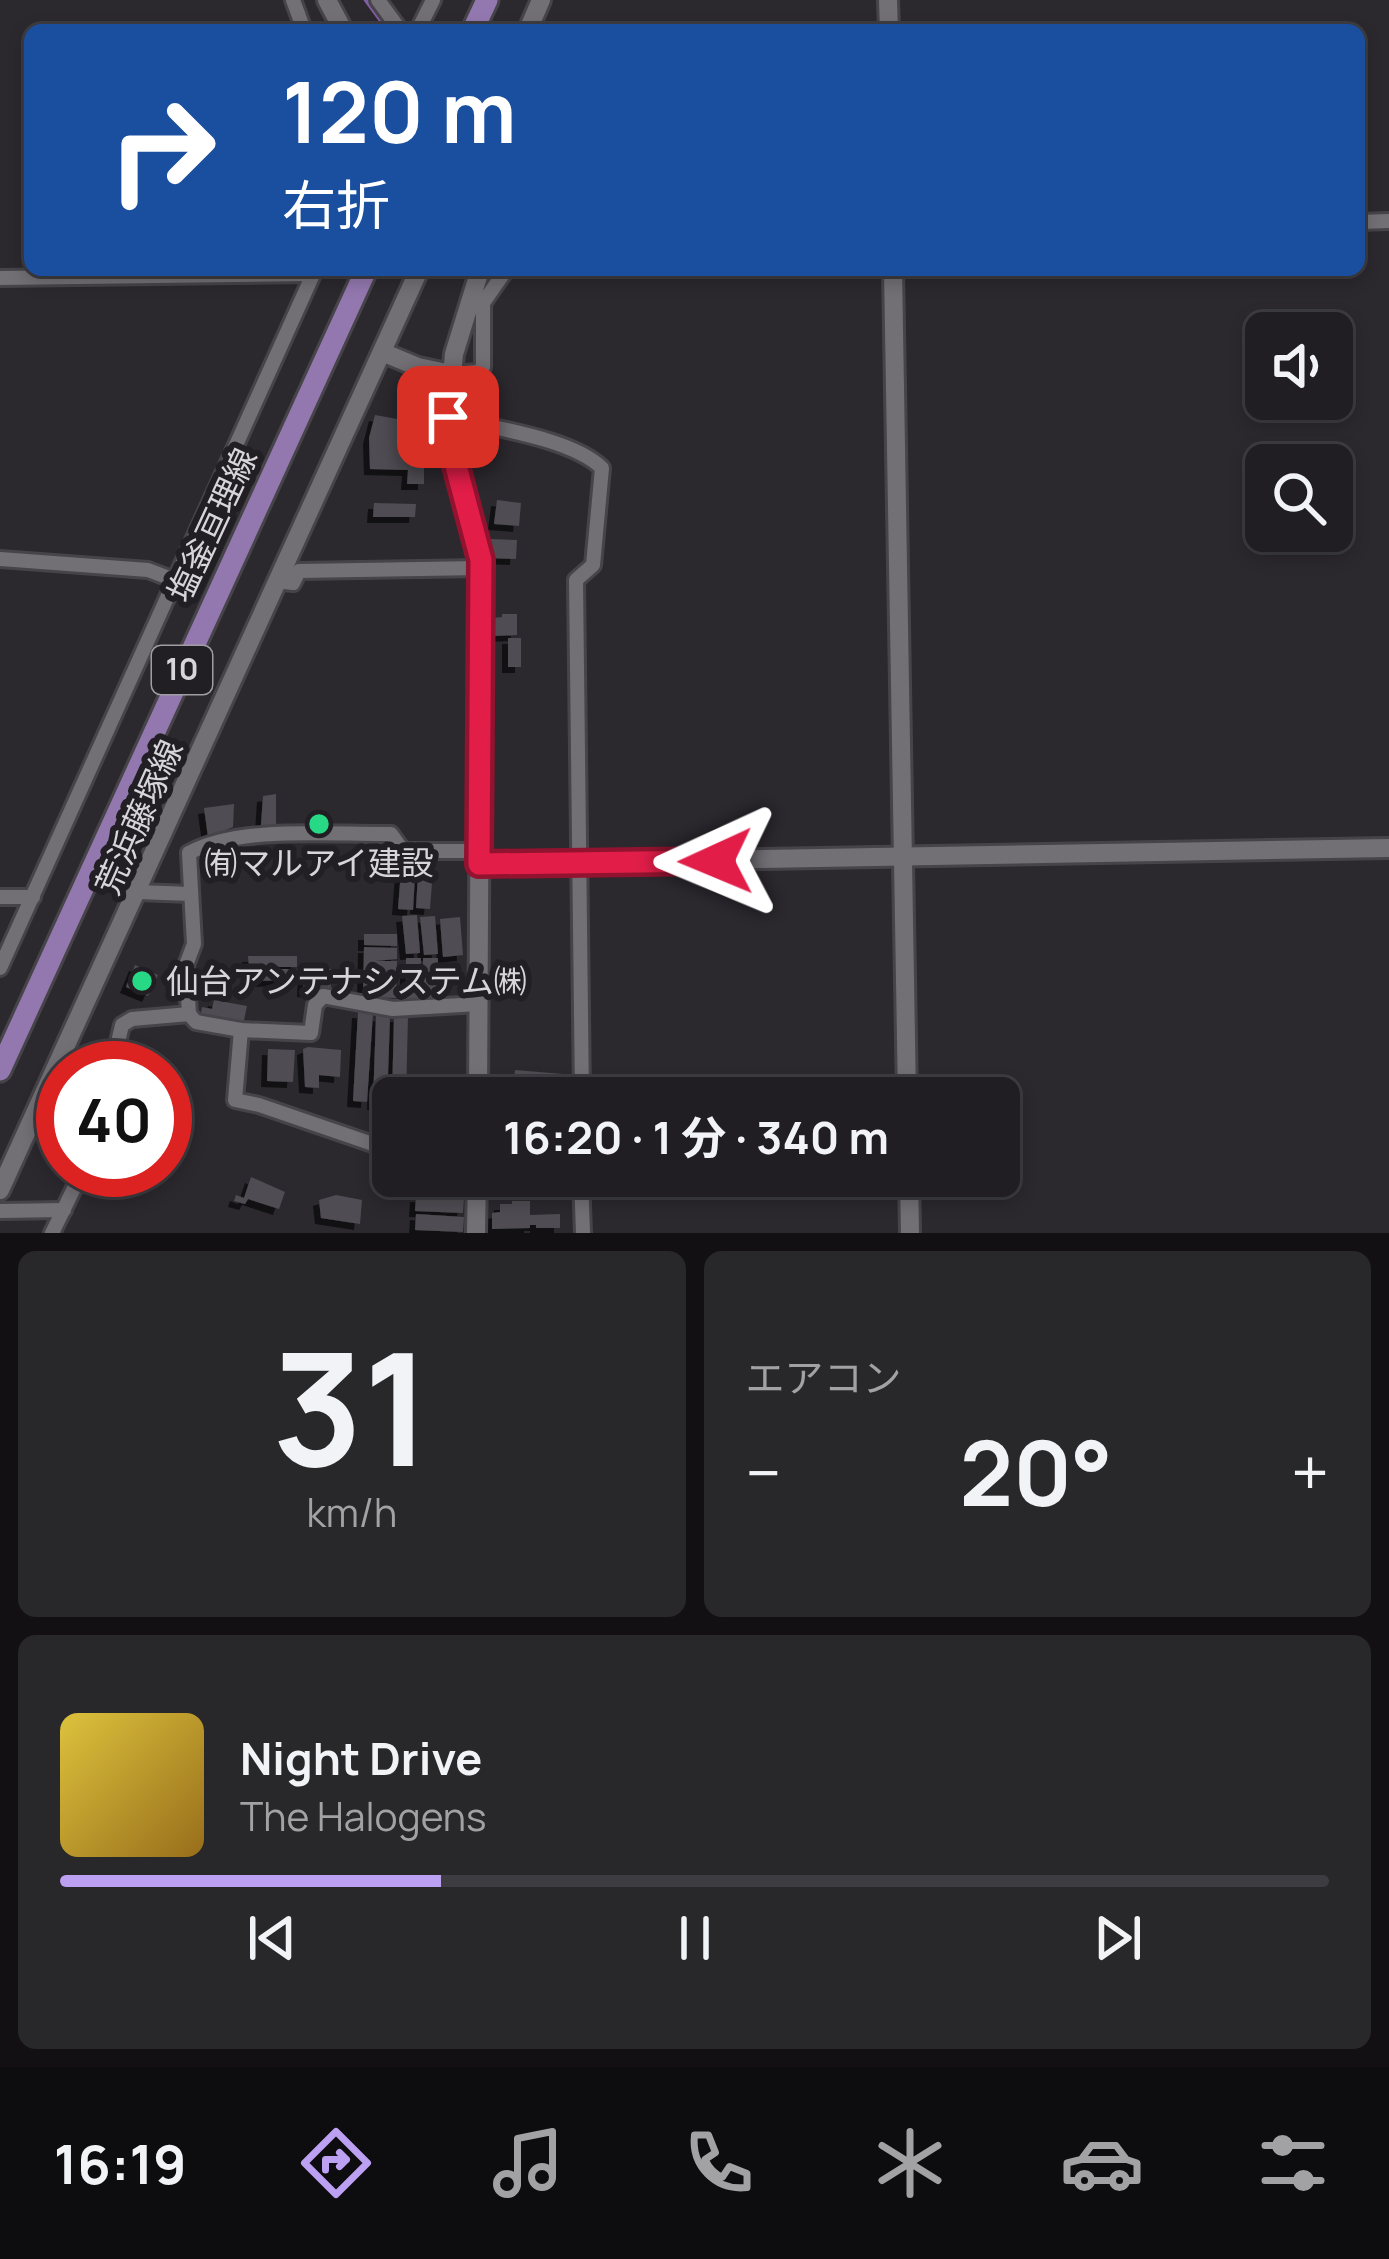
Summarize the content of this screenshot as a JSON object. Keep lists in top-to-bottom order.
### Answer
{
  "streets": {
    "main road": ["塩釜亘理線", "10"],
    "street": ["荒浜藤塚線"]
  },
  "places": ["㈲マルアイ建設", "仙台アンテナシステム㈱"],
  "page": {
    "turn": ["120 m", "右折"],
    "limit": "40",
    "trip": "16:20 · 1 分 · 340 m",
    "tile": [
      ["31", "km/h"],
      "エアコン"
    ],
    "heat": ["−", "20°", "+"],
    "song": ["Night Drive", "The Halogens"],
    "tabs": "16:19"
  }
}
